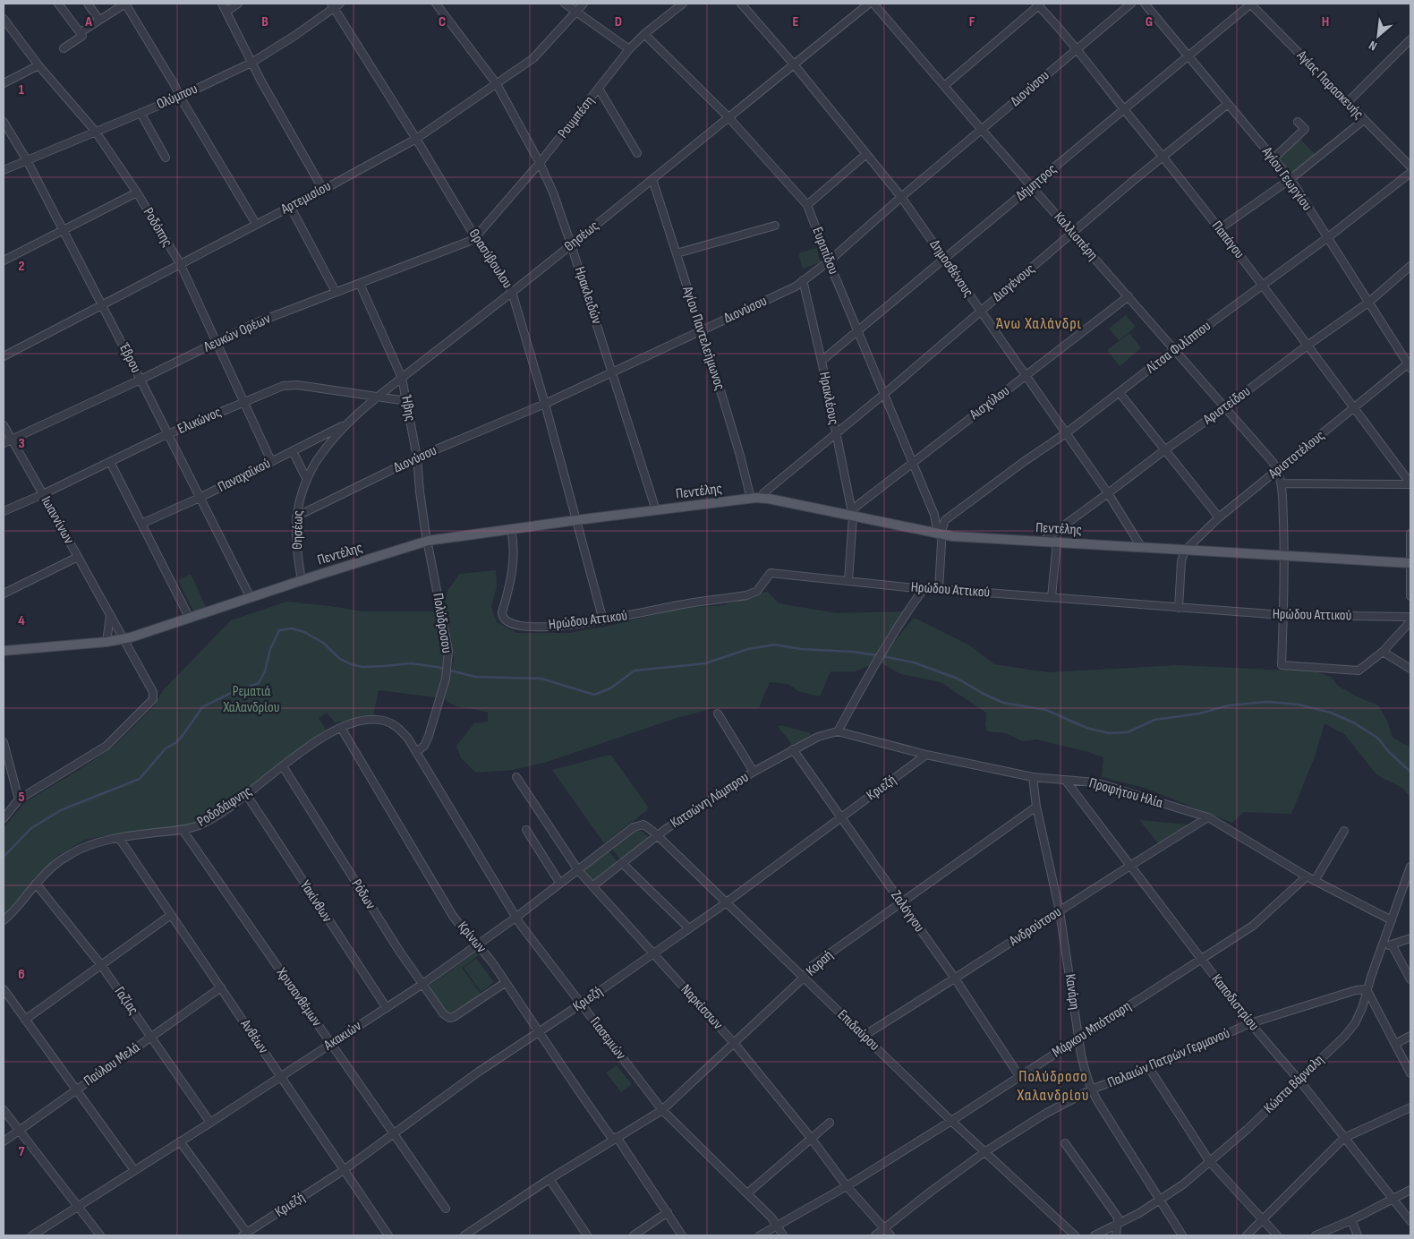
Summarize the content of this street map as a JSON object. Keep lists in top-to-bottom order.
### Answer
{
  "streets": {
    "main road": ["Πεντέλης"],
    "street": [
      "Αγίας Παρασκευής",
      "Διονύσου",
      "Ολύμπου",
      "Ρουμπέση",
      "Αγίου Γεωργίου",
      "Δήμητρος",
      "Αρτεμισίου",
      "Ροδόπης",
      "Θησέως",
      "Καλλισπέρη",
      "Παπάγου",
      "Ευριπίδου",
      "Θρασύβουλου",
      "Δημοσθένους",
      "Διογένους",
      "Ηρακλειδών",
      "Λευκών Ορέων",
      "Αγίου Παντελεήμωνος",
      "Λίτσα Φιλίππου",
      "Έβρου",
      "Ηρακλέους",
      "Αισχύλου",
      "Αριστείδου",
      "Ήβης",
      "Ελικώνος",
      "Αριστοτέλους",
      "Παναχαϊκού",
      "Ιωαννίνων",
      "Ηρώδου Αττικού",
      "Πολύδροσου",
      "Κριεζή",
      "Προφήτου Ηλία",
      "Κατσώνη Λάμπρου",
      "Ροδοδάφνης",
      "Ρόδων",
      "Υακίνθων",
      "Ζαλόγγου",
      "Ανδρούτσου",
      "Κρίνων",
      "Κοραή",
      "Κανάρη",
      "Χρυσανθέμων",
      "Γαζίας",
      "Καποδιστρίου",
      "Ναρκίσσων",
      "Μάρκου Μπότσαρη",
      "Επιδαύρου",
      "Ακακιών",
      "Ανθέων",
      "Γιασεμιών",
      "Παλαιών Πατρών Γερμανού",
      "Παύλου Μελά",
      "Κώστα Βάρναλη"
    ]
  },
  "crossings": [
    ["Αγίας Παρασκευής", "Δήμητρος"],
    ["Διονύσου", "Θησέως"],
    ["Διονύσου", "Καλλισπέρη"],
    ["Διονύσου", "Παπάγου"],
    ["Διονύσου", "Ευριπίδου"],
    ["Διονύσου", "Θρασύβουλου"],
    ["Διονύσου", "Δημοσθένους"],
    ["Διονύσου", "Ηρακλειδών"],
    ["Διονύσου", "Αγίου Παντελεήμωνος"],
    ["Διονύσου", "Ηρακλέους"],
    ["Διονύσου", "Ήβης"],
    ["Ολύμπου", "Ροδόπης"],
    ["Ολύμπου", "Θρασύβουλου"],
    ["Ολύμπου", "Έβρου"],
    ["Ρουμπέση", "Ευριπίδου"],
    ["Ρουμπέση", "Θρασύβουλου"],
    ["Ρουμπέση", "Ηρακλειδών"],
    ["Ρουμπέση", "Λευκών Ορέων"],
    ["Αγίου Γεωργίου", "Δήμητρος"],
    ["Αγίου Γεωργίου", "Διογένους"],
    ["Αγίου Γεωργίου", "Λίτσα Φιλίππου"],
    ["Αγίου Γεωργίου", "Αριστείδου"],
    ["Αγίου Γεωργίου", "Αριστοτέλους"],
    ["Δήμητρος", "Καλλισπέρη"],
    ["Δήμητρος", "Παπάγου"],
    ["Δήμητρος", "Ευριπίδου"],
    ["Δήμητρος", "Δημοσθένους"],
    ["Δήμητρος", "Ηρακλέους"],
    ["Αρτεμισίου", "Ροδόπης"],
    ["Αρτεμισίου", "Θρασύβουλου"],
    ["Αρτεμισίου", "Ηρακλειδών"],
    ["Αρτεμισίου", "Έβρου"],
    ["Ροδόπης", "Λευκών Ορέων"],
    ["Ροδόπης", "Ελικώνος"],
    ["Ροδόπης", "Παναχαϊκού"],
    ["Θησέως", "Ευριπίδου"],
    ["Θησέως", "Θρασύβουλου"],
    ["Θησέως", "Δημοσθένους"],
    ["Θησέως", "Ηρακλειδών"],
    ["Θησέως", "Αγίου Παντελεήμωνος"],
    ["Θησέως", "Ήβης"],
    ["Θησέως", "Ελικώνος"],
    ["Θησέως", "Παναχαϊκού"],
    ["Θησέως", "Πεντέλης"],
    ["Καλλισπέρη", "Διογένους"],
    ["Καλλισπέρη", "Λίτσα Φιλίππου"],
    ["Καλλισπέρη", "Αισχύλου"],
    ["Καλλισπέρη", "Αριστείδου"],
    ["Καλλισπέρη", "Αριστοτέλους"],
    ["Παπάγου", "Διογένους"],
    ["Παπάγου", "Λίτσα Φιλίππου"],
    ["Παπάγου", "Αριστείδου"],
    ["Παπάγου", "Αριστοτέλους"],
    ["Ευριπίδου", "Διογένους"],
    ["Ευριπίδου", "Αισχύλου"],
    ["Ευριπίδου", "Πεντέλης"],
    ["Θρασύβουλου", "Λευκών Ορέων"],
    ["Θρασύβουλου", "Πεντέλης"],
    ["Θρασύβουλου", "Ηρώδου Αττικού"],
    ["Δημοσθένους", "Διογένους"],
    ["Δημοσθένους", "Λίτσα Φιλίππου"],
    ["Δημοσθένους", "Αισχύλου"],
    ["Δημοσθένους", "Αριστείδου"],
    ["Δημοσθένους", "Πεντέλης"],
    ["Διογένους", "Ηρακλέους"],
    ["Διογένους", "Πεντέλης"],
    ["Ηρακλειδών", "Πεντέλης"],
    ["Λευκών Ορέων", "Έβρου"],
    ["Λευκών Ορέων", "Ήβης"],
    ["Λευκών Ορέων", "Ιωαννίνων"],
    ["Αγίου Παντελεήμωνος", "Πεντέλης"],
    ["Έβρου", "Ελικώνος"],
    ["Έβρου", "Παναχαϊκού"],
    ["Έβρου", "Πεντέλης"],
    ["Ηρακλέους", "Αισχύλου"],
    ["Ηρακλέους", "Πεντέλης"],
    ["Ηρακλέους", "Ηρώδου Αττικού"],
    ["Αισχύλου", "Πεντέλης"],
    ["Αριστείδου", "Πεντέλης"],
    ["Ήβης", "Ελικώνος"],
    ["Ήβης", "Πεντέλης"],
    ["Ήβης", "Πολύδροσου"],
    ["Ελικώνος", "Ιωαννίνων"],
    ["Αριστοτέλους", "Πεντέλης"],
    ["Πεντέλης", "Ιωαννίνων"],
    ["Πεντέλης", "Ηρώδου Αττικού"],
    ["Πεντέλης", "Πολύδροσου"],
    ["Πολύδροσου", "Ροδοδάφνης"],
    ["Πολύδροσου", "Γιασεμιών"],
    ["Κριεζή", "Προφήτου Ηλία"],
    ["Κριεζή", "Ζαλόγγου"],
    ["Κριεζή", "Κρίνων"],
    ["Κριεζή", "Χρυσανθέμων"],
    ["Κριεζή", "Ναρκίσσων"],
    ["Κριεζή", "Επιδαύρου"],
    ["Κριεζή", "Ανθέων"],
    ["Κριεζή", "Γιασεμιών"],
    ["Προφήτου Ηλία", "Κατσώνη Λάμπρου"],
    ["Προφήτου Ηλία", "Ανδρούτσου"],
    ["Προφήτου Ηλία", "Κανάρη"],
    ["Προφήτου Ηλία", "Καποδιστρίου"],
    ["Προφήτου Ηλία", "Μάρκου Μπότσαρη"],
    ["Προφήτου Ηλία", "Κώστα Βάρναλη"],
    ["Κατσώνη Λάμπρου", "Ζαλόγγου"],
    ["Κατσώνη Λάμπρου", "Ναρκίσσων"],
    ["Κατσώνη Λάμπρου", "Επιδαύρου"],
    ["Ροδοδάφνης", "Ρόδων"],
    ["Ροδοδάφνης", "Υακίνθων"],
    ["Ροδοδάφνης", "Κρίνων"],
    ["Ροδοδάφνης", "Χρυσανθέμων"],
    ["Ροδοδάφνης", "Γαζίας"],
    ["Ροδοδάφνης", "Ανθέων"],
    ["Ροδοδάφνης", "Γιασεμιών"],
    ["Ρόδων", "Κρίνων"],
    ["Ρόδων", "Ακακιών"],
    ["Υακίνθων", "Ακακιών"],
    ["Ζαλόγγου", "Ανδρούτσου"],
    ["Ζαλόγγου", "Κοραή"],
    ["Ζαλόγγου", "Μάρκου Μπότσαρη"],
    ["Ανδρούτσου", "Κανάρη"],
    ["Ανδρούτσου", "Καποδιστρίου"],
    ["Ανδρούτσου", "Επιδαύρου"],
    ["Κρίνων", "Κοραή"],
    ["Κρίνων", "Ακακιών"],
    ["Κοραή", "Κανάρη"],
    ["Κοραή", "Ναρκίσσων"],
    ["Κοραή", "Επιδαύρου"],
    ["Κοραή", "Γιασεμιών"],
    ["Κανάρη", "Μάρκου Μπότσαρη"],
    ["Κανάρη", "Παλαιών Πατρών Γερμανού"],
    ["Κανάρη", "Κώστα Βάρναλη"],
    ["Χρυσανθέμων", "Ακακιών"],
    ["Γαζίας", "Ακακιών"],
    ["Γαζίας", "Παύλου Μελά"],
    ["Καποδιστρίου", "Μάρκου Μπότσαρη"],
    ["Καποδιστρίου", "Παλαιών Πατρών Γερμανού"],
    ["Καποδιστρίου", "Κώστα Βάρναλη"],
    ["Ναρκίσσων", "Μάρκου Μπότσαρη"],
    ["Ναρκίσσων", "Ακακιών"],
    ["Ναρκίσσων", "Παλαιών Πατρών Γερμανού"],
    ["Μάρκου Μπότσαρη", "Επιδαύρου"],
    ["Μάρκου Μπότσαρη", "Γιασεμιών"],
    ["Επιδαύρου", "Ακακιών"],
    ["Επιδαύρου", "Παλαιών Πατρών Γερμανού"],
    ["Ακακιών", "Ανθέων"],
    ["Ακακιών", "Γιασεμιών"],
    ["Ανθέων", "Παύλου Μελά"],
    ["Παλαιών Πατρών Γερμανού", "Κώστα Βάρναλη"]
  ],
  "districts": ["Άνω Χαλάνδρι", "Πολύδροσο Χαλανδρίου"],
  "parks": ["Ρεματιά Χαλανδρίου"],
  "north": "bottom left",
  "grid": {
    "columns": [
      "A",
      "B",
      "C",
      "D",
      "E",
      "F",
      "G",
      "H"
    ],
    "rows": [
      "1",
      "2",
      "3",
      "4",
      "5",
      "6",
      "7"
    ]
  }
}
